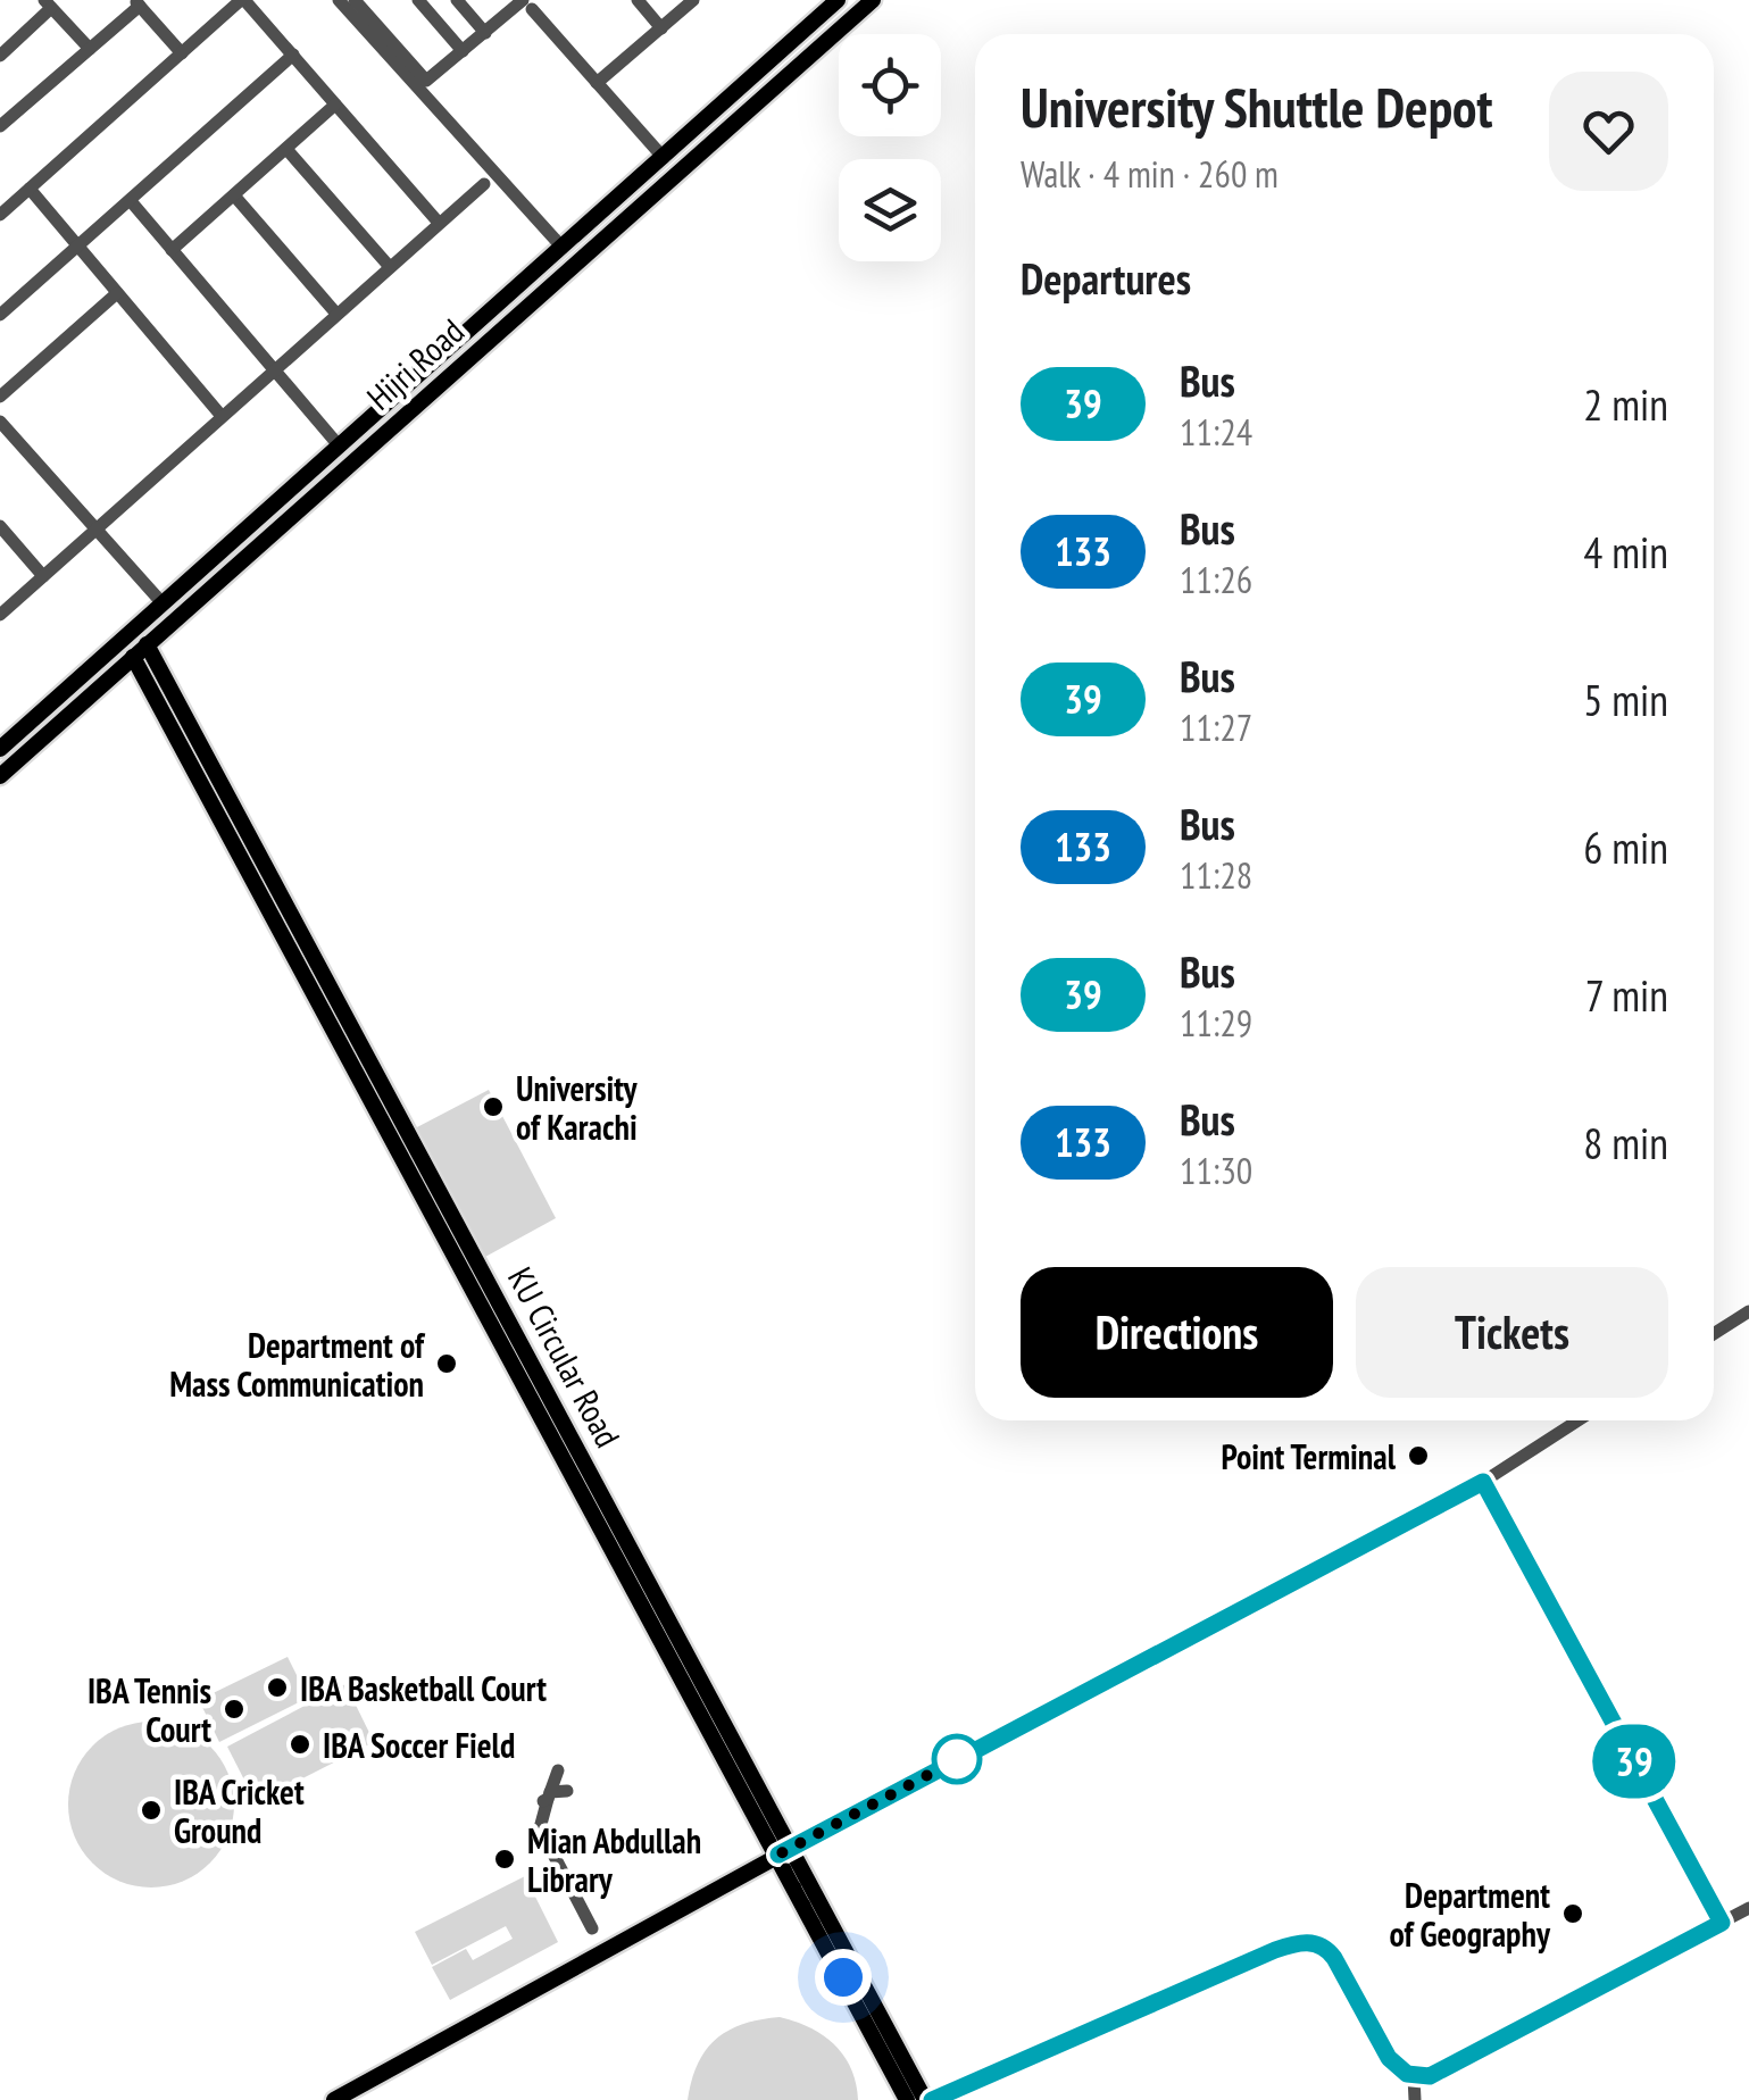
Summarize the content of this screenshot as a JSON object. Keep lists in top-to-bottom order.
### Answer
{
  "streets": {
    "main road": ["Hijri Road", "KU Circular Road"]
  },
  "crossings": [
    ["Hijri Road", "KU Circular Road"]
  ],
  "places": [
    "University of Karachi",
    "Department of Mass Communication",
    "Point Terminal",
    "IBA Basketball Court",
    "IBA Tennis Court",
    "IBA Soccer Field",
    "IBA Cricket Ground",
    "Mian Abdullah Library",
    "Department of Geography"
  ],
  "lines": ["bus line 39"],
  "page": {
    "on_map": "39",
    "heading": [
      ["University Shuttle Depot", "Walk · 4 min · 260 m"],
      "Departures"
    ],
    "list": [
      {
        "mark": "39",
        "name": "Bus",
        "note": "11:24",
        "value": "2 min"
      },
      {
        "mark": "133",
        "name": "Bus",
        "note": "11:26",
        "value": "4 min"
      },
      {
        "mark": "39",
        "name": "Bus",
        "note": "11:27",
        "value": "5 min"
      },
      {
        "mark": "133",
        "name": "Bus",
        "note": "11:28",
        "value": "6 min"
      },
      {
        "mark": "39",
        "name": "Bus",
        "note": "11:29",
        "value": "7 min"
      },
      {
        "mark": "133",
        "name": "Bus",
        "note": "11:30",
        "value": "8 min"
      }
    ],
    "buttons": ["Directions", "Tickets"]
  }
}
